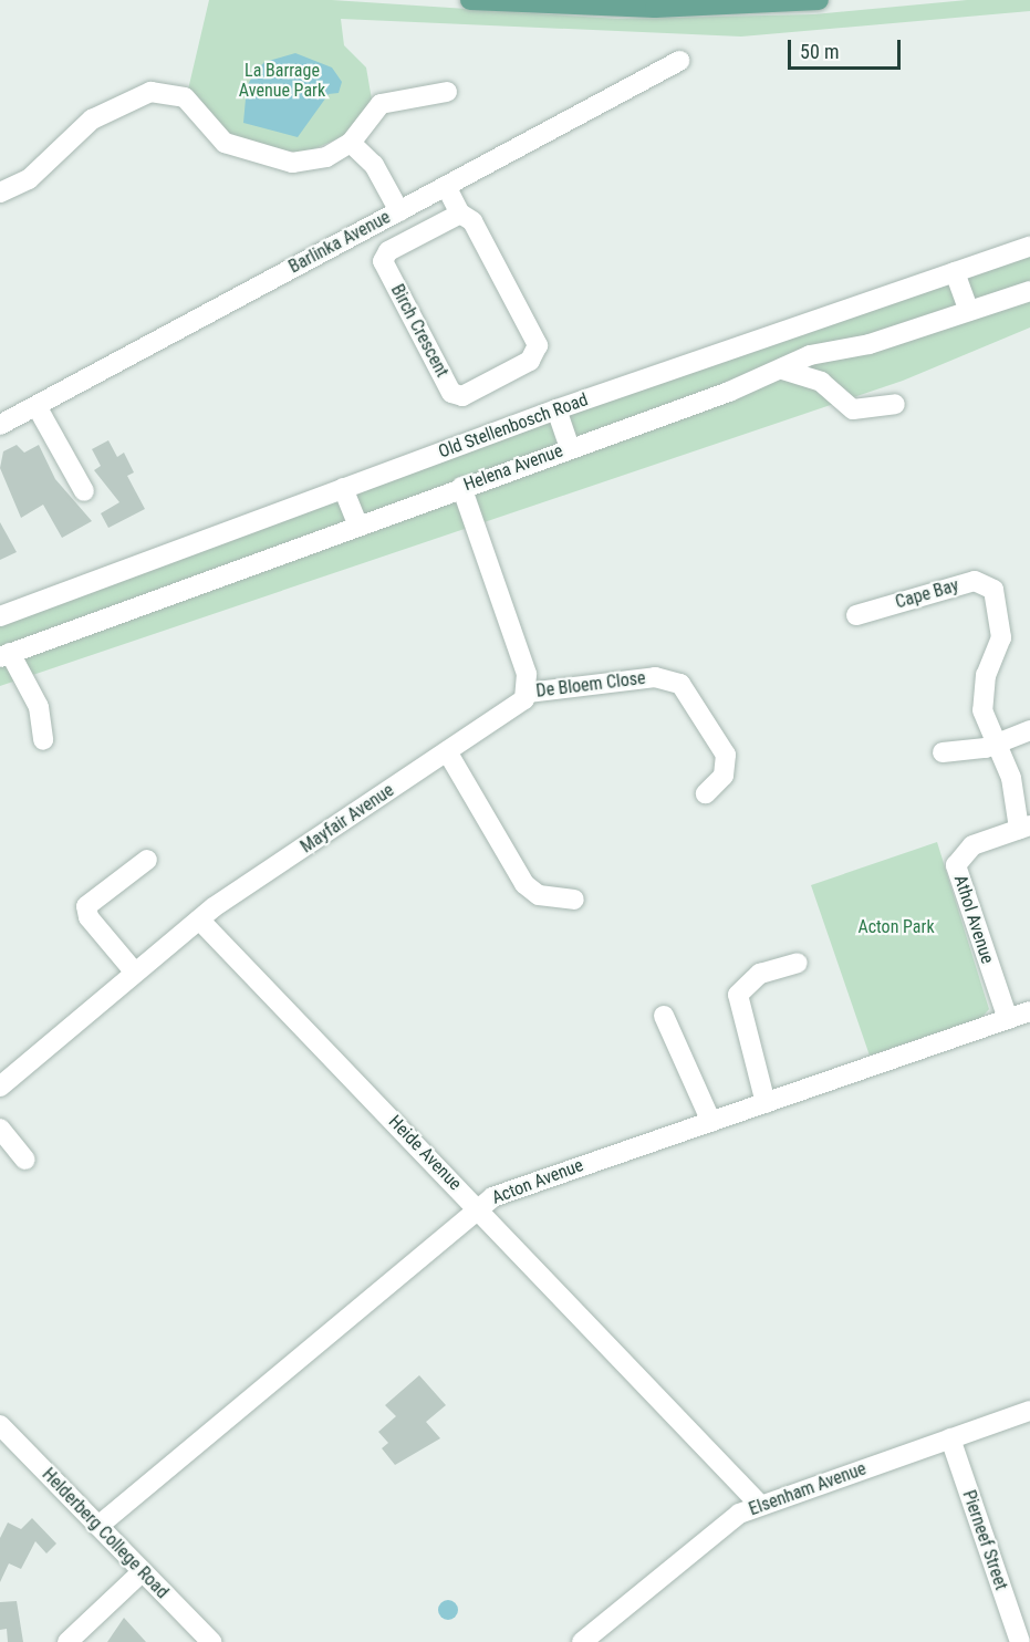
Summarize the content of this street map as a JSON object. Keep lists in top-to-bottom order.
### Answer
{
  "streets": {
    "street": [
      "Barlinka Avenue",
      "Birch Crescent",
      "Old Stellenbosch Road",
      "Helena Avenue",
      "Cape Bay",
      "De Bloem Close",
      "Mayfair Avenue",
      "Athol Avenue",
      "Heide Avenue",
      "Acton Avenue",
      "Elsenham Avenue",
      "Helderberg College Road",
      "Pierneef Street"
    ]
  },
  "crossings": [
    ["Barlinka Avenue", "Birch Crescent"],
    ["Cape Bay", "Athol Avenue"],
    ["De Bloem Close", "Mayfair Avenue"],
    ["Mayfair Avenue", "Heide Avenue"],
    ["Athol Avenue", "Acton Avenue"],
    ["Heide Avenue", "Acton Avenue"],
    ["Heide Avenue", "Elsenham Avenue"],
    ["Acton Avenue", "Helderberg College Road"],
    ["Elsenham Avenue", "Pierneef Street"]
  ],
  "parks": ["La Barrage Avenue Park", "Acton Park"],
  "scale_bar": "50 m"
}
